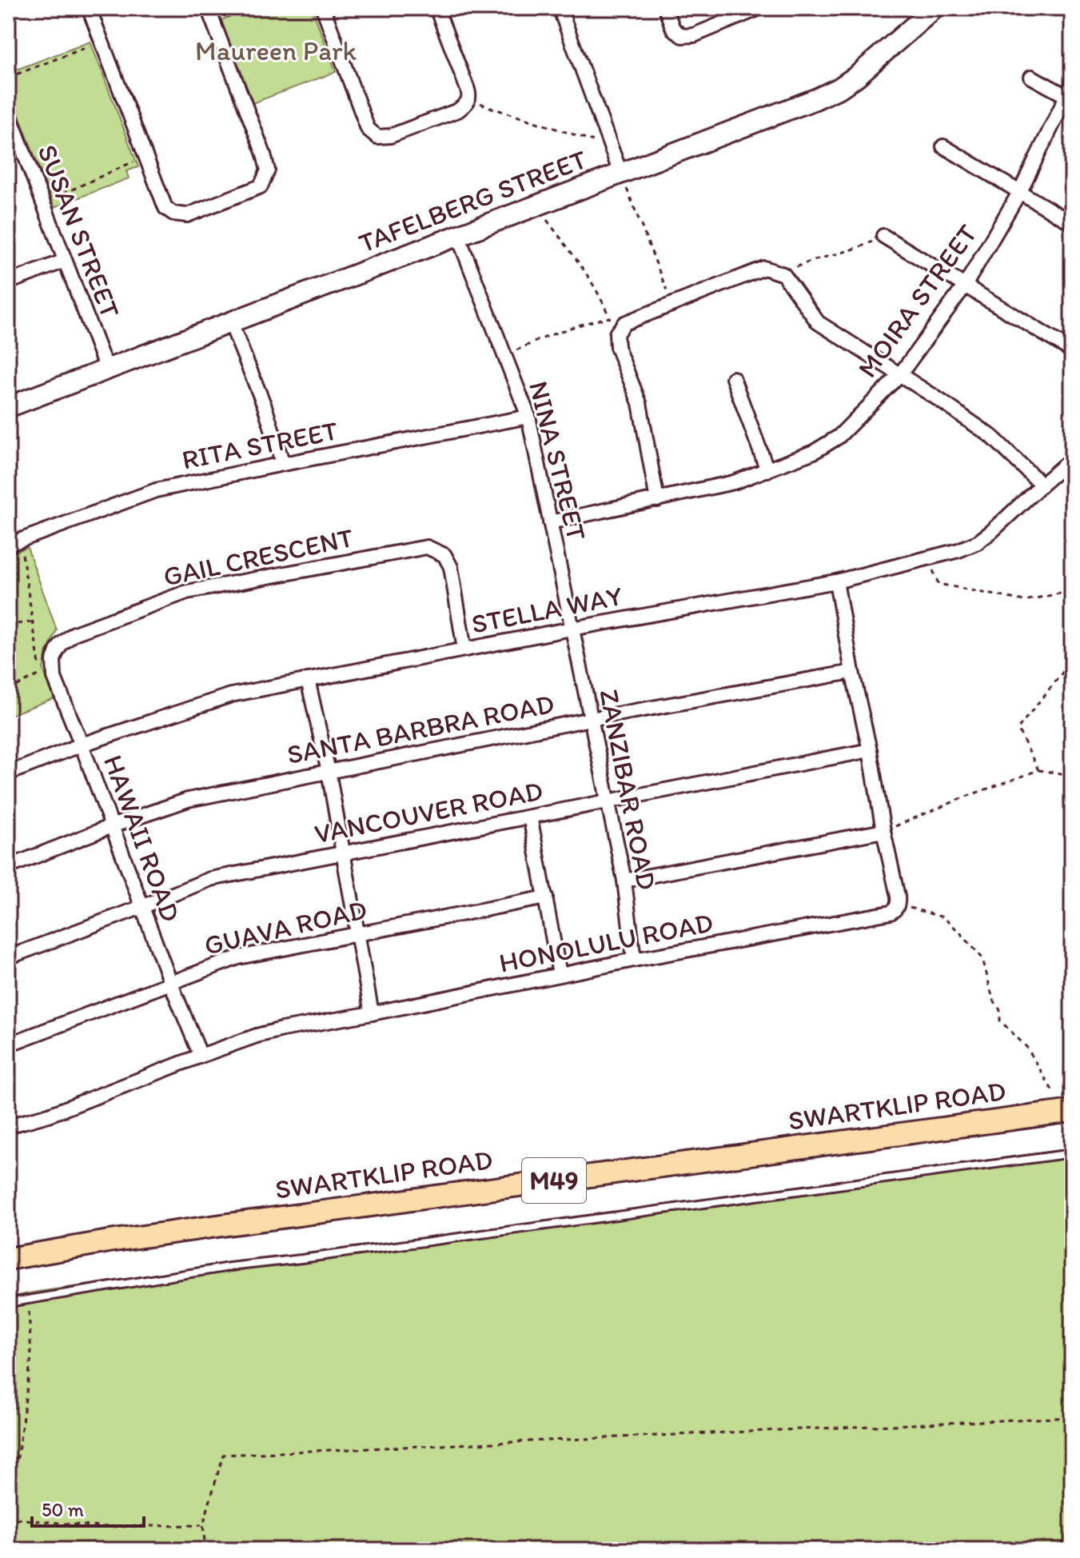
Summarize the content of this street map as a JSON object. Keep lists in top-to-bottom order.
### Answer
{
  "streets": {
    "main road": ["SWARTKLIP ROAD", "M49"],
    "street": [
      "TAFELBERG STREET",
      "SUSAN STREET",
      "MOIRA STREET",
      "RITA STREET",
      "NINA STREET",
      "GAIL CRESCENT",
      "STELLA WAY",
      "SANTA BARBRA ROAD",
      "ZANZIBAR ROAD",
      "VANCOUVER ROAD",
      "HAWAII ROAD",
      "GUAVA ROAD",
      "HONOLULU ROAD"
    ]
  },
  "crossings": [
    ["TAFELBERG STREET", "SUSAN STREET"],
    ["TAFELBERG STREET", "NINA STREET"],
    ["MOIRA STREET", "NINA STREET"],
    ["RITA STREET", "NINA STREET"],
    ["NINA STREET", "STELLA WAY"],
    ["NINA STREET", "ZANZIBAR ROAD"],
    ["GAIL CRESCENT", "STELLA WAY"],
    ["GAIL CRESCENT", "HAWAII ROAD"],
    ["STELLA WAY", "ZANZIBAR ROAD"],
    ["STELLA WAY", "HAWAII ROAD"],
    ["SANTA BARBRA ROAD", "ZANZIBAR ROAD"],
    ["SANTA BARBRA ROAD", "HAWAII ROAD"],
    ["ZANZIBAR ROAD", "VANCOUVER ROAD"],
    ["ZANZIBAR ROAD", "HONOLULU ROAD"],
    ["VANCOUVER ROAD", "HAWAII ROAD"],
    ["HAWAII ROAD", "GUAVA ROAD"],
    ["HAWAII ROAD", "HONOLULU ROAD"]
  ],
  "parks": ["Maureen Park"],
  "scale_bar": "50 m"
}
